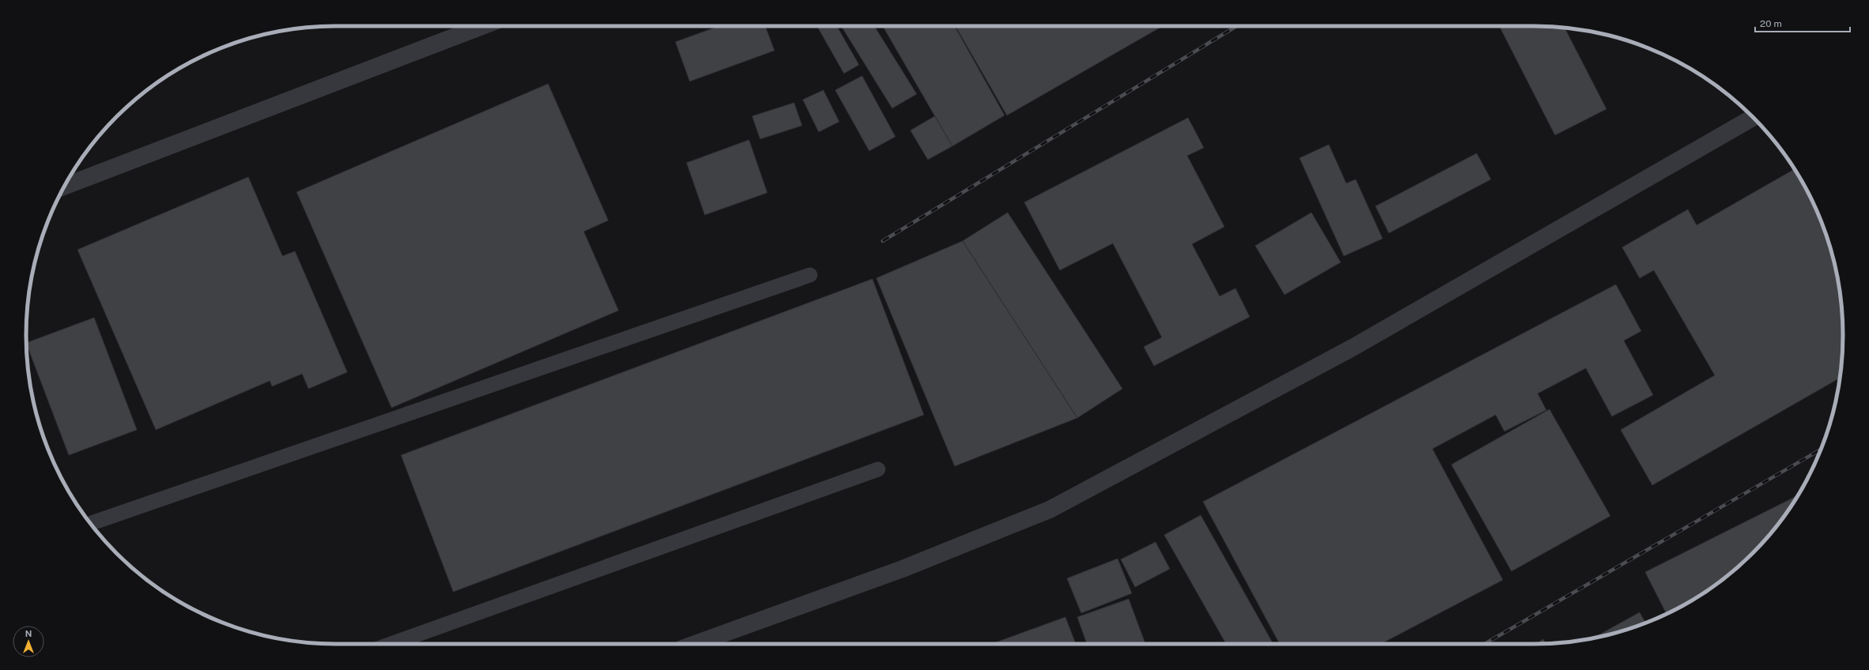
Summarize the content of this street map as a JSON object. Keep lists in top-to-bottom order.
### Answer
{
  "scale_bar": "20 m",
  "north": "top"
}
